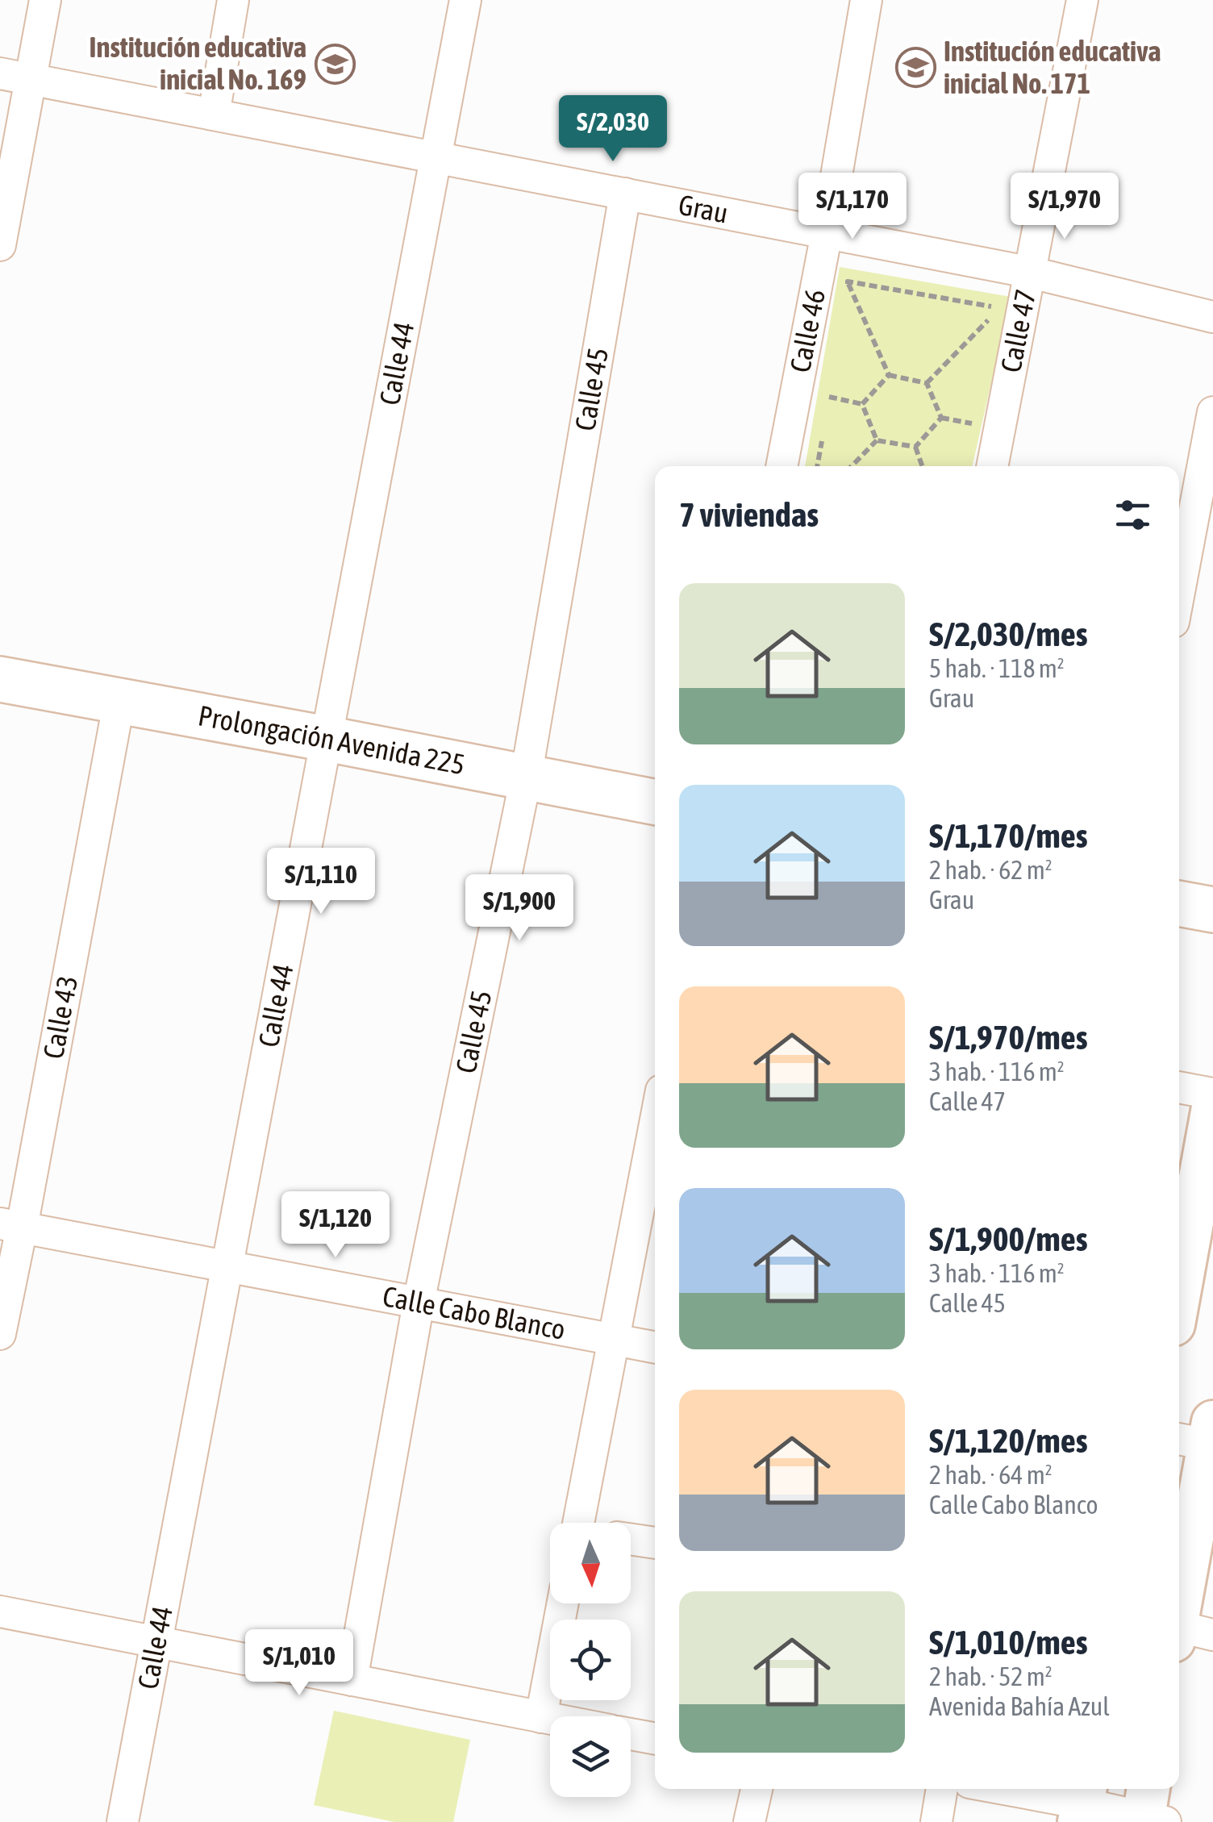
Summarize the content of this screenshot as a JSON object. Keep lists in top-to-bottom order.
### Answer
{
  "streets": {
    "main road": ["Prolongación Avenida 225"],
    "street": [
      "Grau",
      "Calle 46",
      "Calle 47",
      "Calle 44",
      "Calle 45",
      "Calle 43",
      "Calle Cabo Blanco"
    ]
  },
  "crossings": [
    ["Grau", "Calle 46"],
    ["Grau", "Calle 47"],
    ["Grau", "Calle 44"],
    ["Grau", "Calle 45"],
    ["Calle 44", "Prolongación Avenida 225"],
    ["Calle 44", "Calle Cabo Blanco"],
    ["Calle 45", "Prolongación Avenida 225"],
    ["Calle 45", "Calle Cabo Blanco"],
    ["Prolongación Avenida 225", "Calle 43"],
    ["Calle 43", "Calle Cabo Blanco"]
  ],
  "places": {
    "school or university": ["Institución educativa inicial No. 169", "Institución educativa inicial No. 171"]
  },
  "north": "bottom",
  "page": {
    "price": [
      "S/2,030",
      "S/1,170",
      "S/1,970",
      "S/1,110",
      "S/1,900",
      "S/1,120",
      "S/1,010"
    ],
    "heading": "7 viviendas",
    "list": [
      {
        "name": "S/2,030/mes",
        "note": "5 hab. · 118 m² · Grau"
      },
      {
        "name": "S/1,170/mes",
        "note": "2 hab. · 62 m² · Grau"
      },
      {
        "name": "S/1,970/mes",
        "note": "3 hab. · 116 m² · Calle 47"
      },
      {
        "name": "S/1,900/mes",
        "note": "3 hab. · 116 m² · Calle 45"
      },
      {
        "name": "S/1,120/mes",
        "note": "2 hab. · 64 m² · Calle Cabo Blanco"
      },
      {
        "name": "S/1,010/mes",
        "note": "2 hab. · 52 m² · Avenida Bahía Azul"
      }
    ]
  }
}
